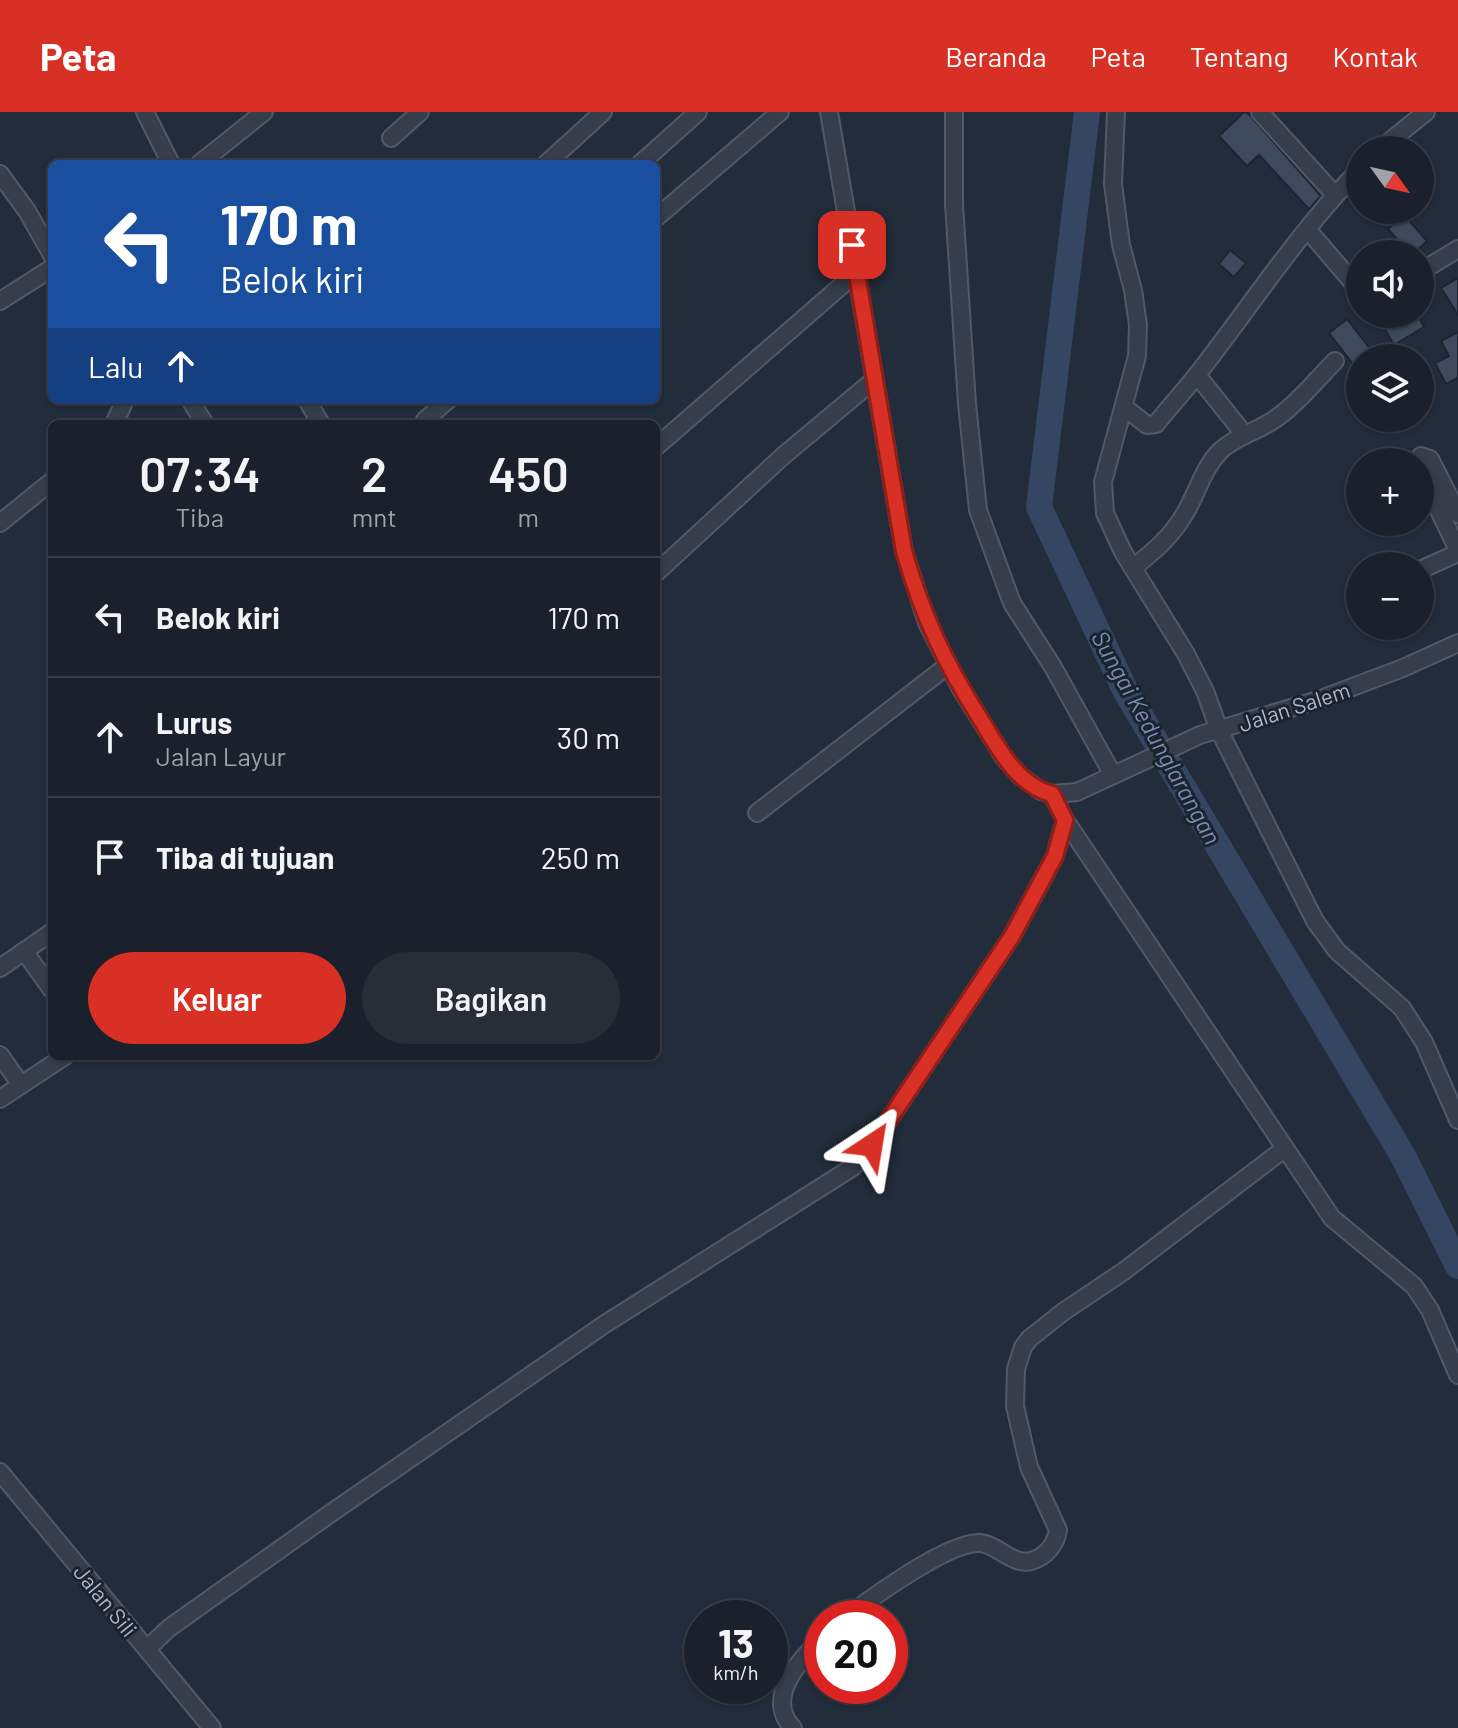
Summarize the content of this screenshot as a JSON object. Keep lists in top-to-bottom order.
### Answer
{
  "streets": {
    "street": ["Jalan Salem", "Jalan Sili"]
  },
  "water": ["Sungai Kedunglarangan"],
  "north": "bottom right",
  "page": {
    "header": "Peta",
    "nav": [
      "Beranda",
      "Peta",
      "Tentang",
      "Kontak"
    ],
    "map_buttons": ["+", "−"],
    "turn": ["170 m", "Belok kiri"],
    "then": "Lalu",
    "eta": [
      "07:34",
      "Tiba",
      "2",
      "mnt",
      "450",
      "m"
    ],
    "list": [
      {
        "name": "Belok kiri",
        "value": "170 m"
      },
      {
        "name": "Lurus",
        "note": "Jalan Layur",
        "value": "30 m"
      },
      {
        "name": "Tiba di tujuan",
        "value": "250 m"
      }
    ],
    "buttons": ["Keluar", "Bagikan"],
    "speed": "13 km/h",
    "limit": "20"
  }
}
